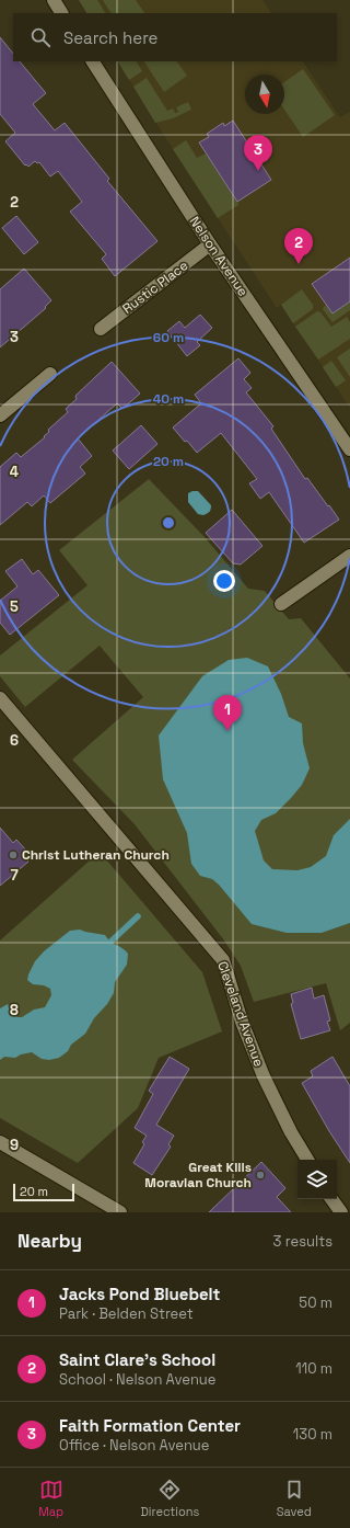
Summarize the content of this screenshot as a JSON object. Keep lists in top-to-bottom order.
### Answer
{
  "streets": {
    "street": ["Nelson Avenue", "Rustic Place", "Cleveland Avenue"]
  },
  "crossings": [
    ["Nelson Avenue", "Rustic Place"]
  ],
  "places": ["Christ Lutheran Church", "Great Kills Moravian Church"],
  "scale_bar": "20 m",
  "north": "bottom",
  "page": {
    "search": "Search here",
    "pins": ["3", "2", "1"],
    "scale": "20 m",
    "heading": ["Nearby", "3 results"],
    "list": [
      {
        "mark": "1",
        "name": "Jacks Pond Bluebelt",
        "note": "Park · Belden Street",
        "value": "50 m"
      },
      {
        "mark": "2",
        "name": "Saint Clare's School",
        "note": "School · Nelson Avenue",
        "value": "110 m"
      },
      {
        "mark": "3",
        "name": "Faith Formation Center",
        "note": "Office · Nelson Avenue",
        "value": "130 m"
      }
    ],
    "nav": ["Map", "Directions", "Saved"]
  },
  "grid": {
    "rows": [
      "2",
      "3",
      "4",
      "5",
      "6",
      "7",
      "8",
      "9"
    ]
  },
  "rings": ["60 m", "40 m", "20 m"]
}
